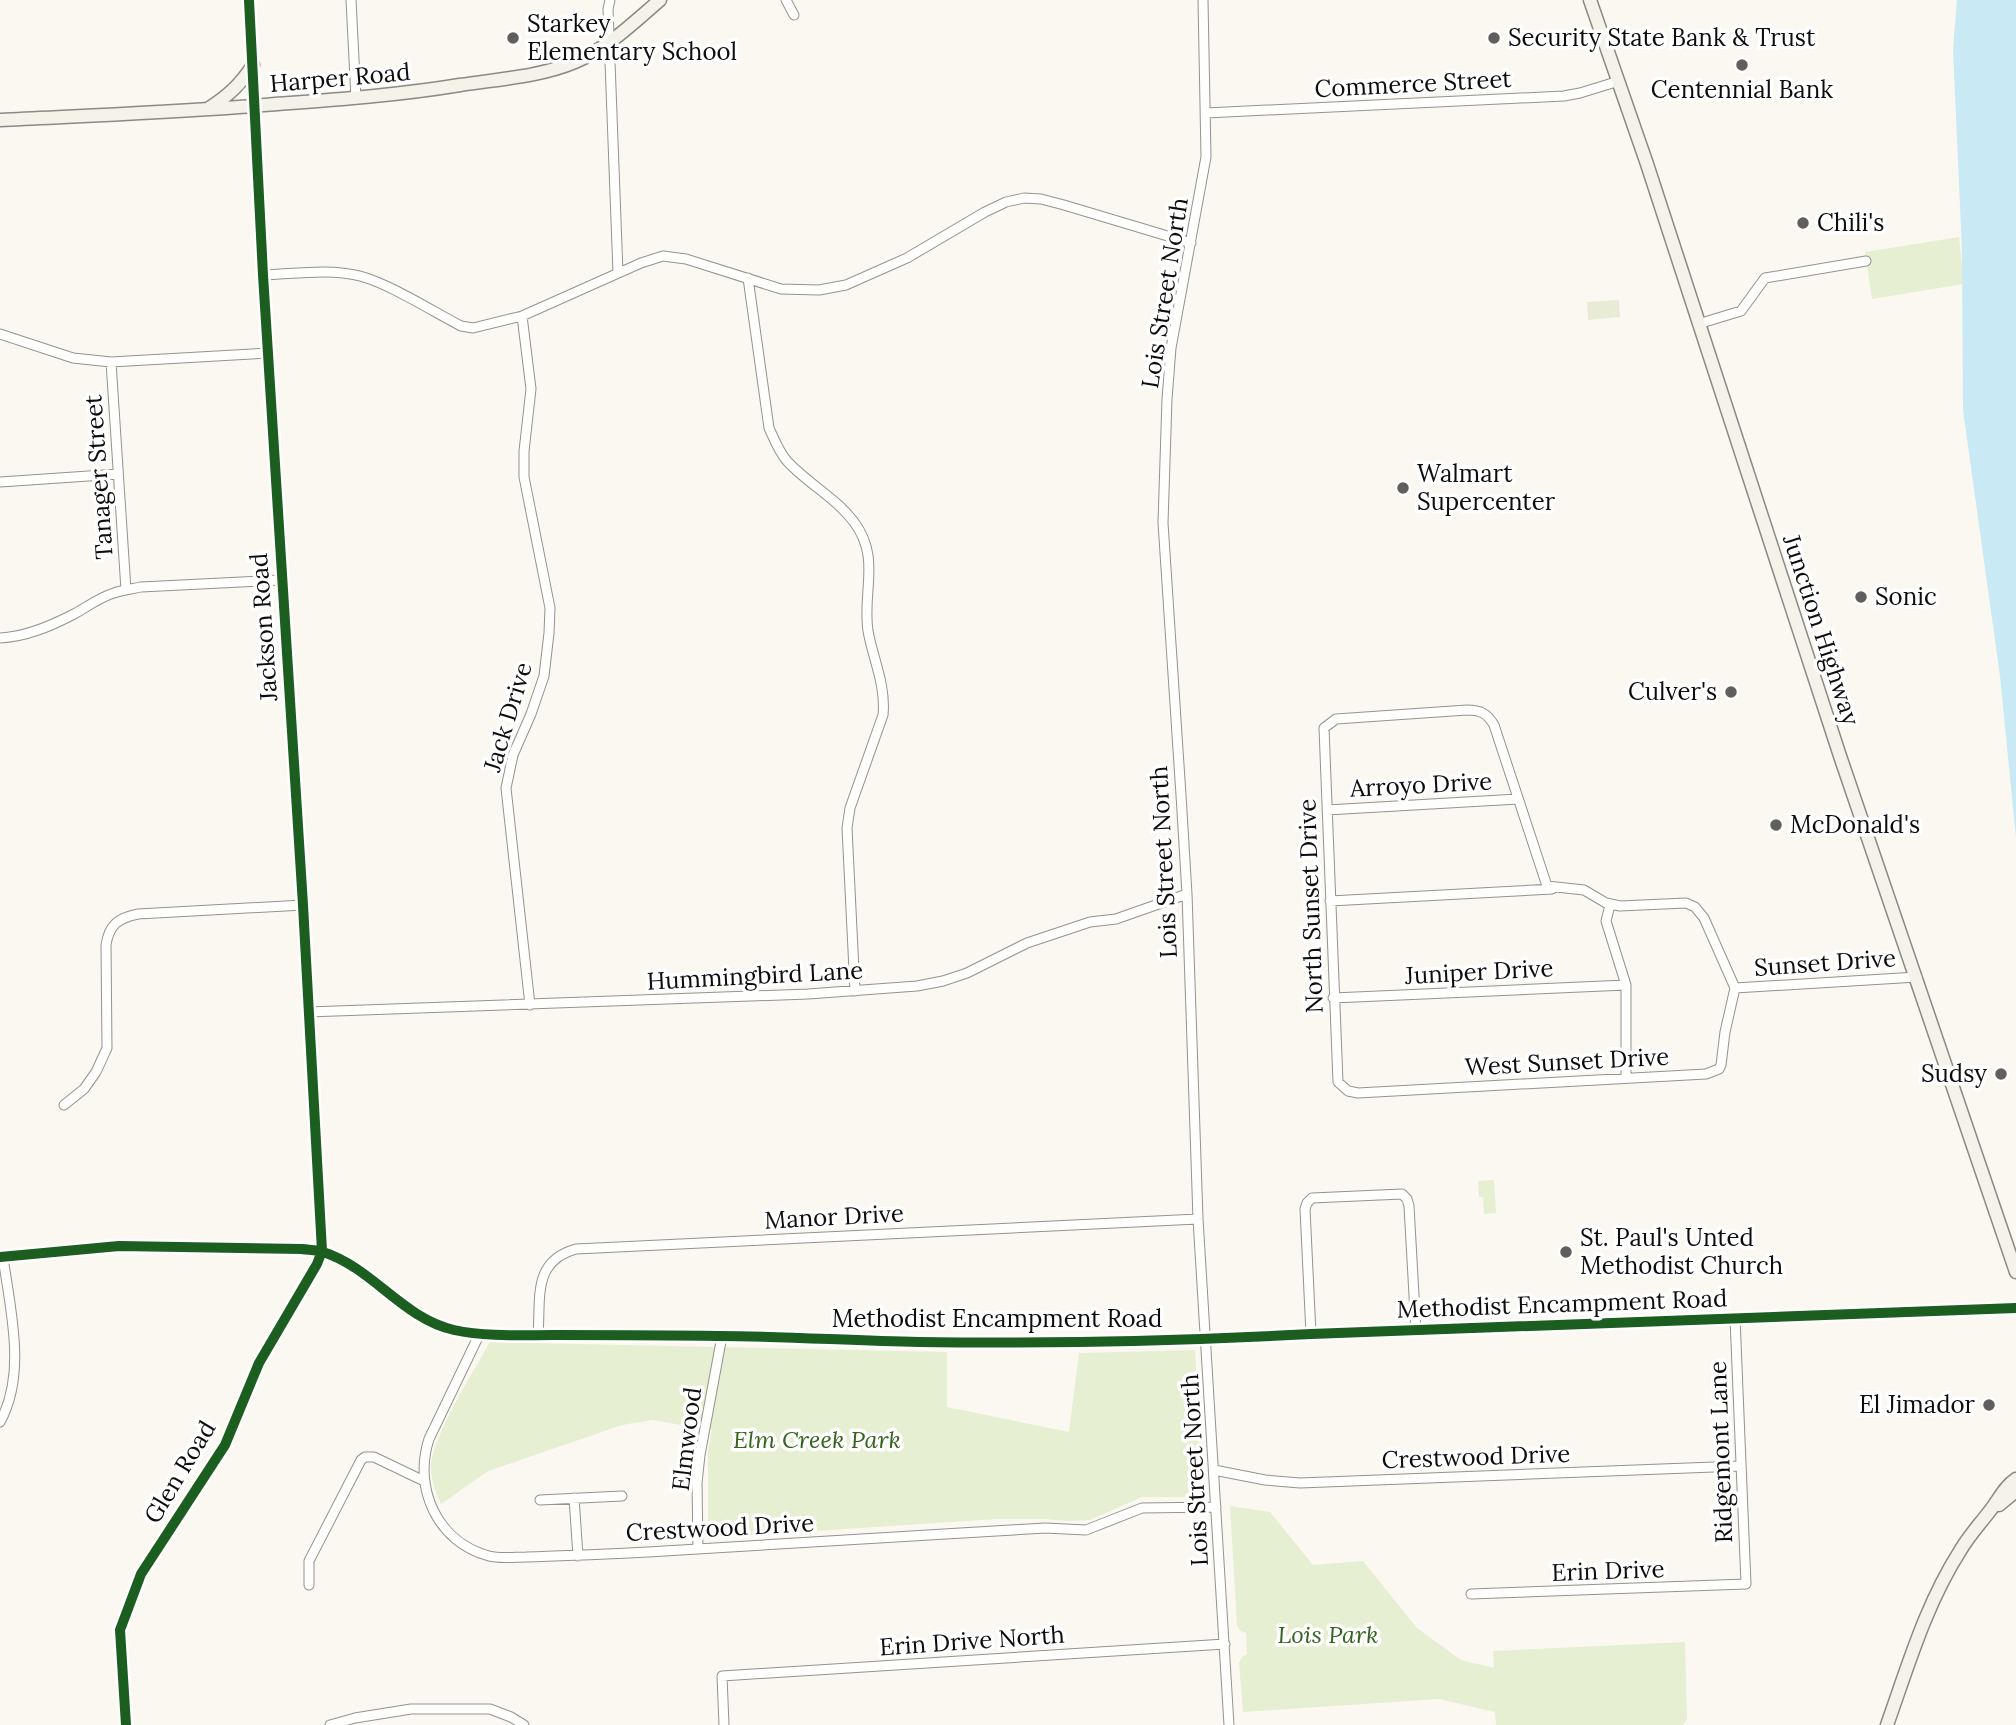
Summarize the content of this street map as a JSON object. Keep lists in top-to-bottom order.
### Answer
{
  "streets": {
    "main road": ["Harper Road", "Junction Highway"],
    "street": [
      "Commerce Street",
      "Lois Street North",
      "Tanager Street",
      "Jackson Road",
      "Jack Drive",
      "Arroyo Drive",
      "North Sunset Drive",
      "Sunset Drive",
      "Juniper Drive",
      "Hummingbird Lane",
      "West Sunset Drive",
      "Manor Drive",
      "Methodist Encampment Road",
      "Elmwood",
      "Ridgemont Lane",
      "Crestwood Drive",
      "Glen Road",
      "Erin Drive",
      "Erin Drive North"
    ]
  },
  "crossings": [
    ["Harper Road", "Jackson Road"],
    ["Commerce Street", "Lois Street North"],
    ["Commerce Street", "Junction Highway"],
    ["Lois Street North", "Hummingbird Lane"],
    ["Lois Street North", "Manor Drive"],
    ["Lois Street North", "Methodist Encampment Road"],
    ["Lois Street North", "Crestwood Drive"],
    ["Lois Street North", "Erin Drive North"],
    ["Jackson Road", "Hummingbird Lane"],
    ["Jackson Road", "Methodist Encampment Road"],
    ["Jackson Road", "Glen Road"],
    ["Junction Highway", "Sunset Drive"],
    ["Jack Drive", "Hummingbird Lane"],
    ["Arroyo Drive", "North Sunset Drive"],
    ["North Sunset Drive", "Juniper Drive"],
    ["North Sunset Drive", "West Sunset Drive"],
    ["Sunset Drive", "West Sunset Drive"],
    ["Manor Drive", "Methodist Encampment Road"],
    ["Methodist Encampment Road", "Elmwood"],
    ["Methodist Encampment Road", "Ridgemont Lane"],
    ["Methodist Encampment Road", "Crestwood Drive"],
    ["Methodist Encampment Road", "Glen Road"],
    ["Elmwood", "Crestwood Drive"],
    ["Ridgemont Lane", "Crestwood Drive"],
    ["Ridgemont Lane", "Erin Drive"]
  ],
  "parks": ["Elm Creek Park", "Lois Park"],
  "places": [
    "Starkey Elementary School",
    "Security State Bank & Trust",
    "Centennial Bank",
    "Chili's",
    "Walmart Supercenter",
    "Sonic",
    "Culver's",
    "McDonald's",
    "Sudsy",
    "St. Paul's Unted Methodist Church",
    "El Jimador"
  ]
}
